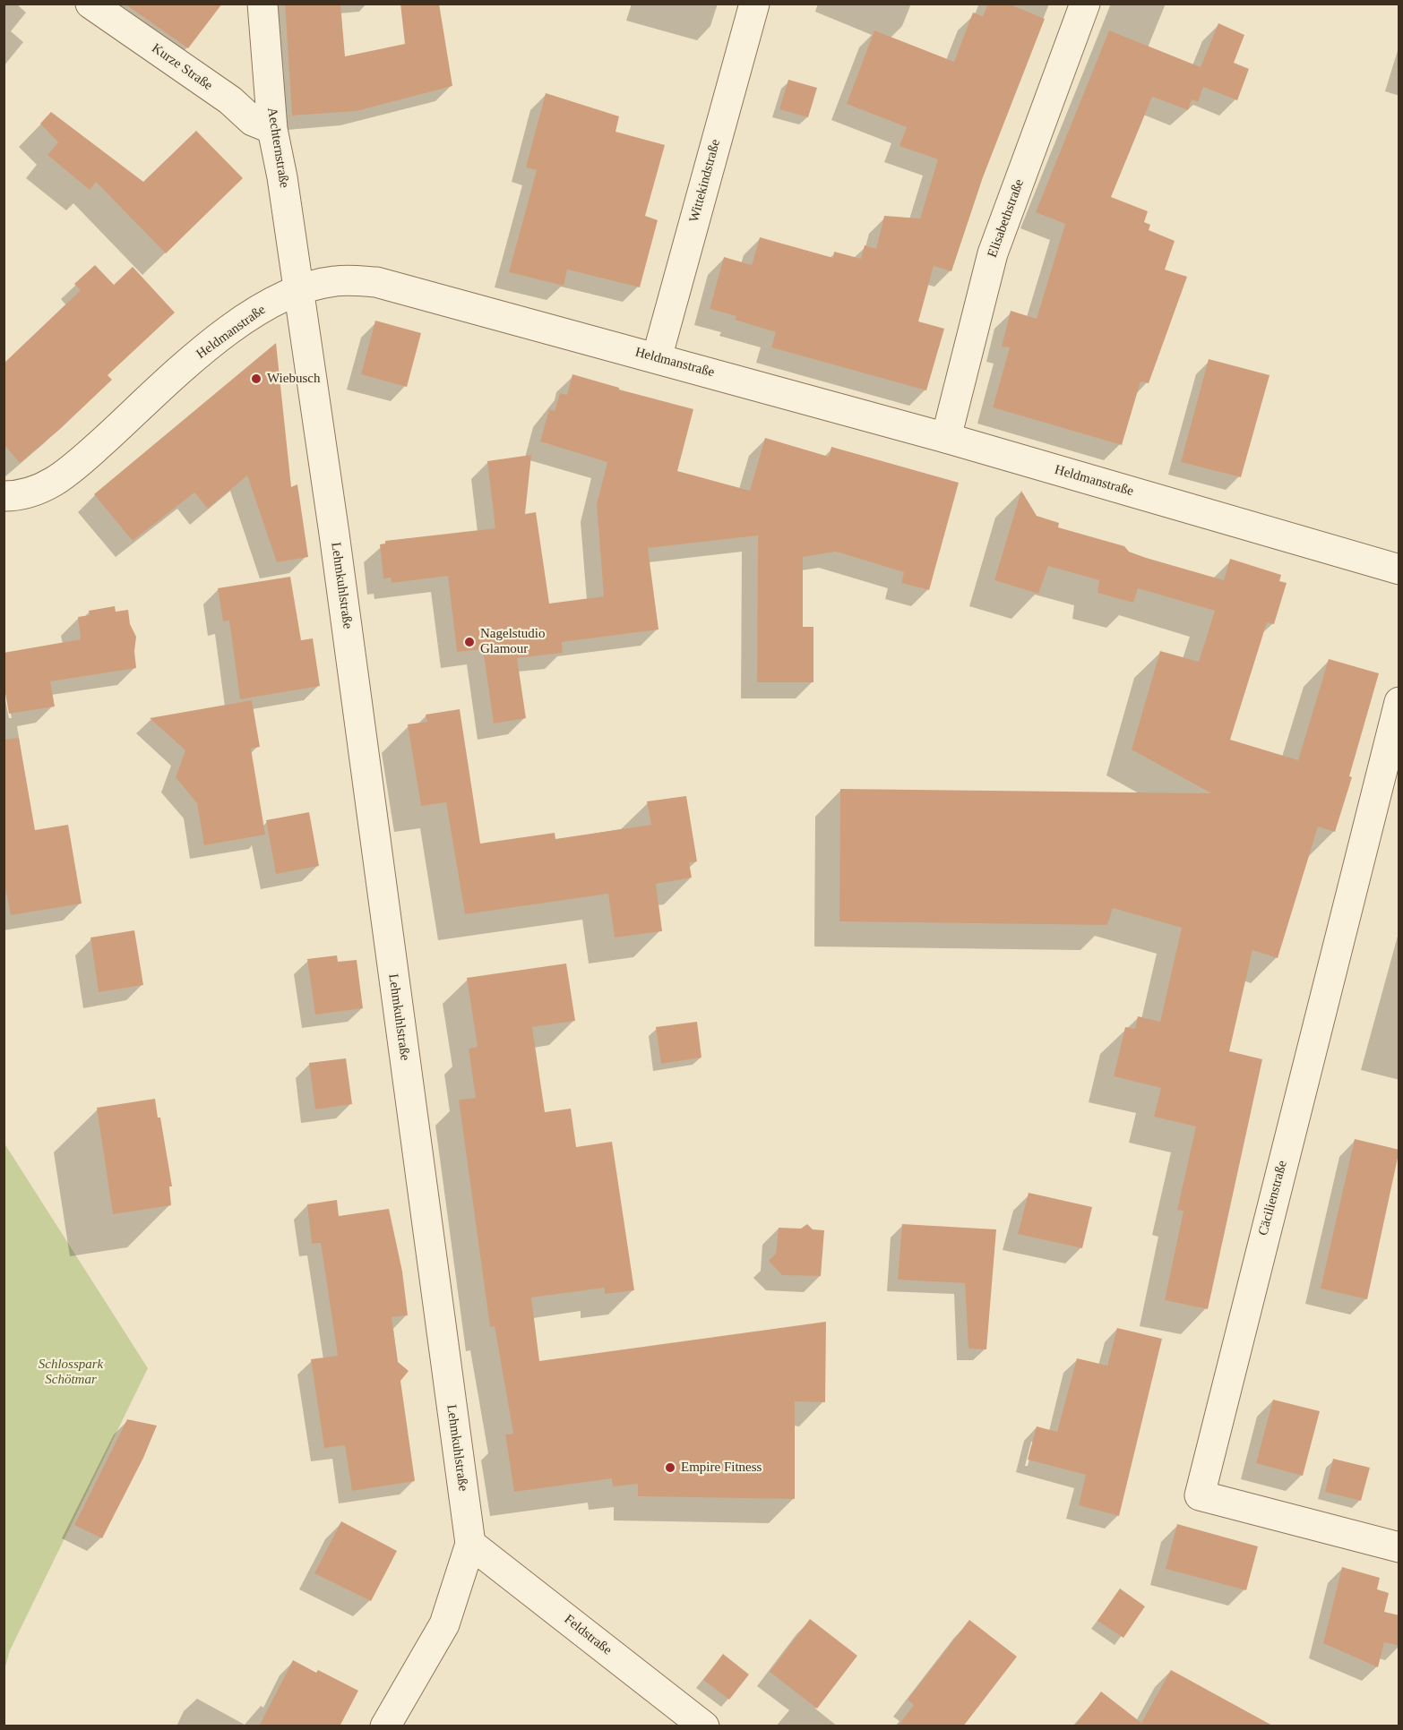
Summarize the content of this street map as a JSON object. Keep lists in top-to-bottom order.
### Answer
{
  "streets": {
    "street": [
      "Kurze Straße",
      "Aechternstraße",
      "Wittekindstraße",
      "Elisabethstraße",
      "Heldmanstraße",
      "Lehmkuhlstraße",
      "Cäcilienstraße",
      "Feldstraße"
    ]
  },
  "crossings": [
    ["Kurze Straße", "Aechternstraße"],
    ["Aechternstraße", "Heldmanstraße"],
    ["Aechternstraße", "Lehmkuhlstraße"],
    ["Wittekindstraße", "Heldmanstraße"],
    ["Elisabethstraße", "Heldmanstraße"],
    ["Heldmanstraße", "Lehmkuhlstraße"],
    ["Lehmkuhlstraße", "Feldstraße"]
  ],
  "parks": ["Schlosspark Schötmar"],
  "places": ["Wiebusch", "Nagelstudio Glamour", "Empire Fitness"]
}
